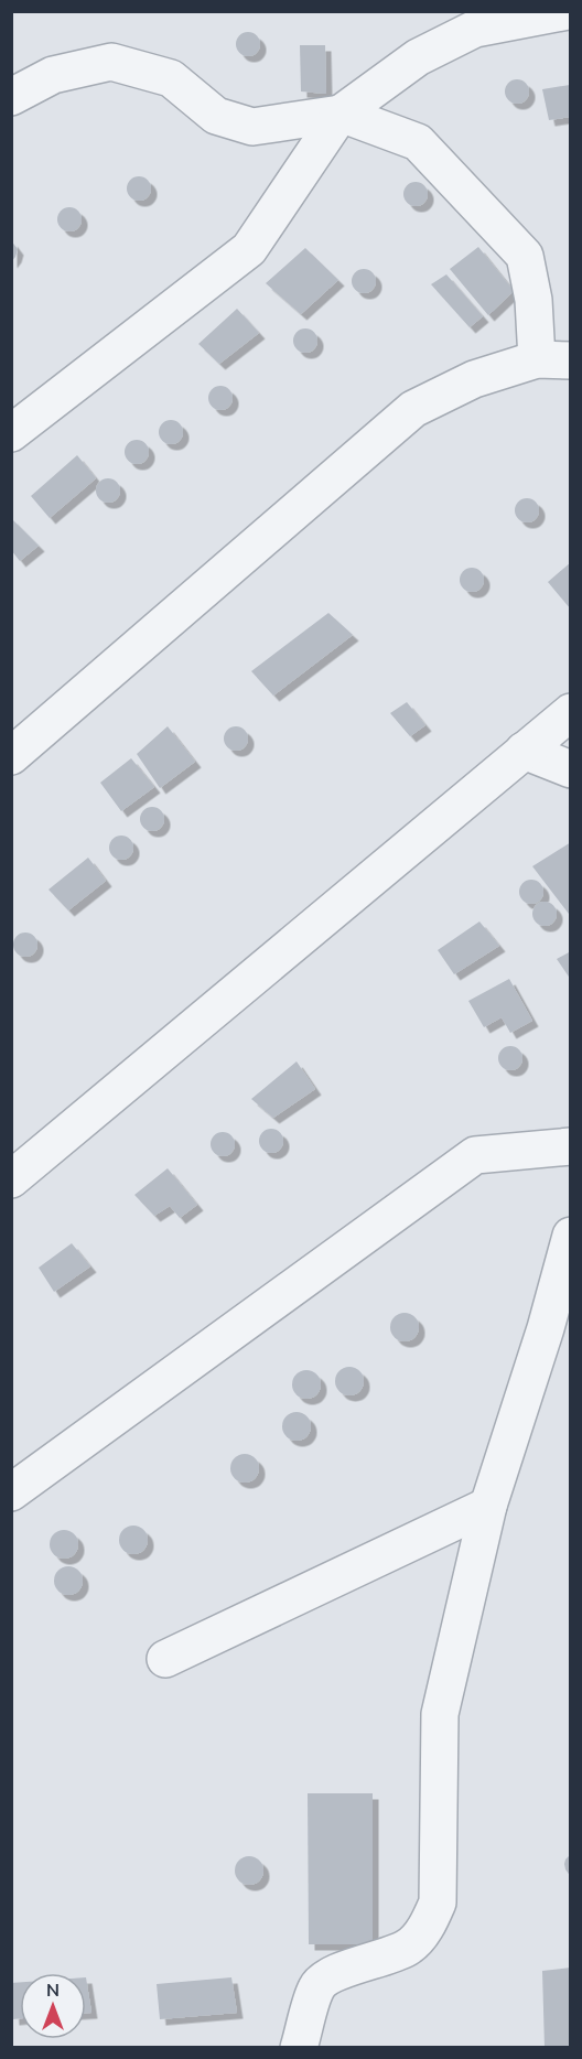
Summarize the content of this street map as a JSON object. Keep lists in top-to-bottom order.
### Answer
{
  "north": "top"
}
